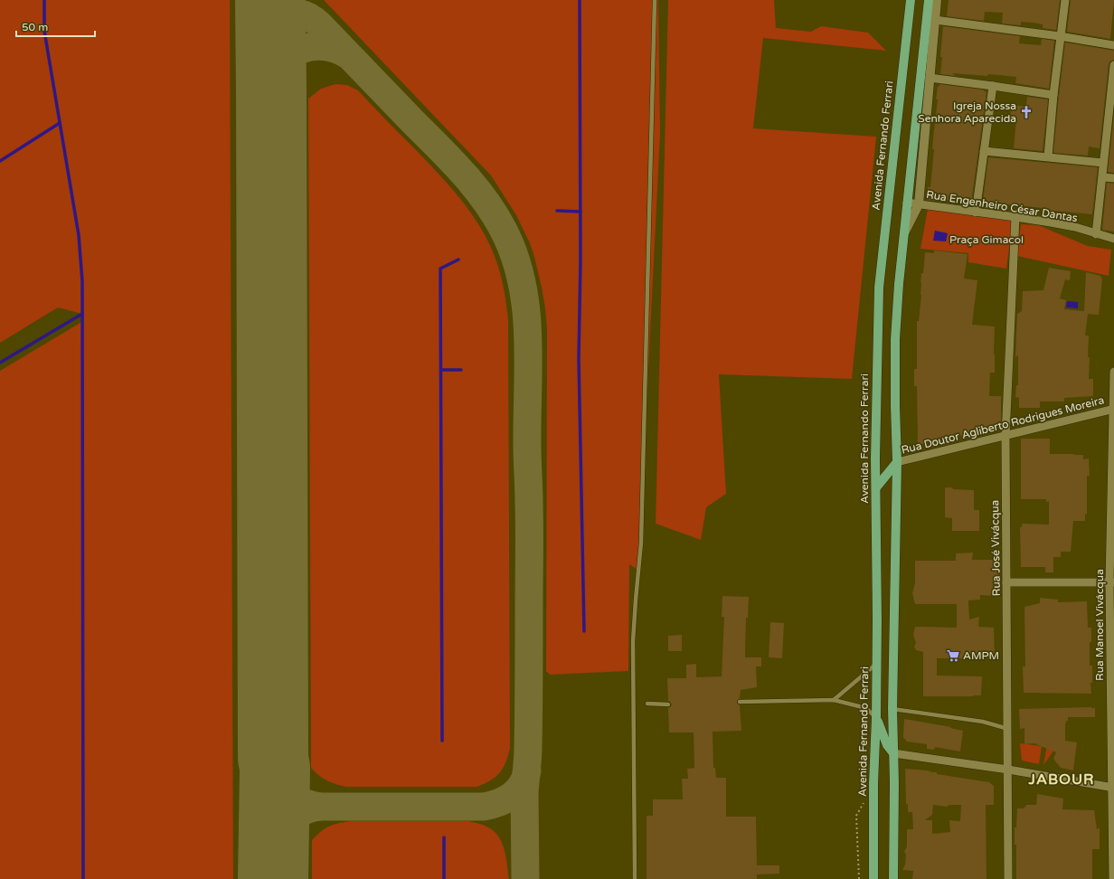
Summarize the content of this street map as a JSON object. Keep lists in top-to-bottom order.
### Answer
{
  "streets": {
    "main road": ["Avenida Fernando Ferrari"],
    "street": [
      "Rua Engenheiro César Dantas",
      "Rua Doutor Agliberto Rodrigues Moreira",
      "Rua José Vivácqua",
      "Rua Manoel Vivácqua"
    ]
  },
  "crossings": [
    ["Rua Engenheiro César Dantas", "Rua José Vivácqua"],
    ["Rua Doutor Agliberto Rodrigues Moreira", "Rua José Vivácqua"],
    ["Rua Doutor Agliberto Rodrigues Moreira", "Rua Manoel Vivácqua"]
  ],
  "districts": ["JABOUR"],
  "parks": ["Praça Gimacol"],
  "places": {
    "church": ["Igreja Nossa Senhora Aparecida"],
    "supermarket": ["AMPM"]
  },
  "scale_bar": "50 m"
}
